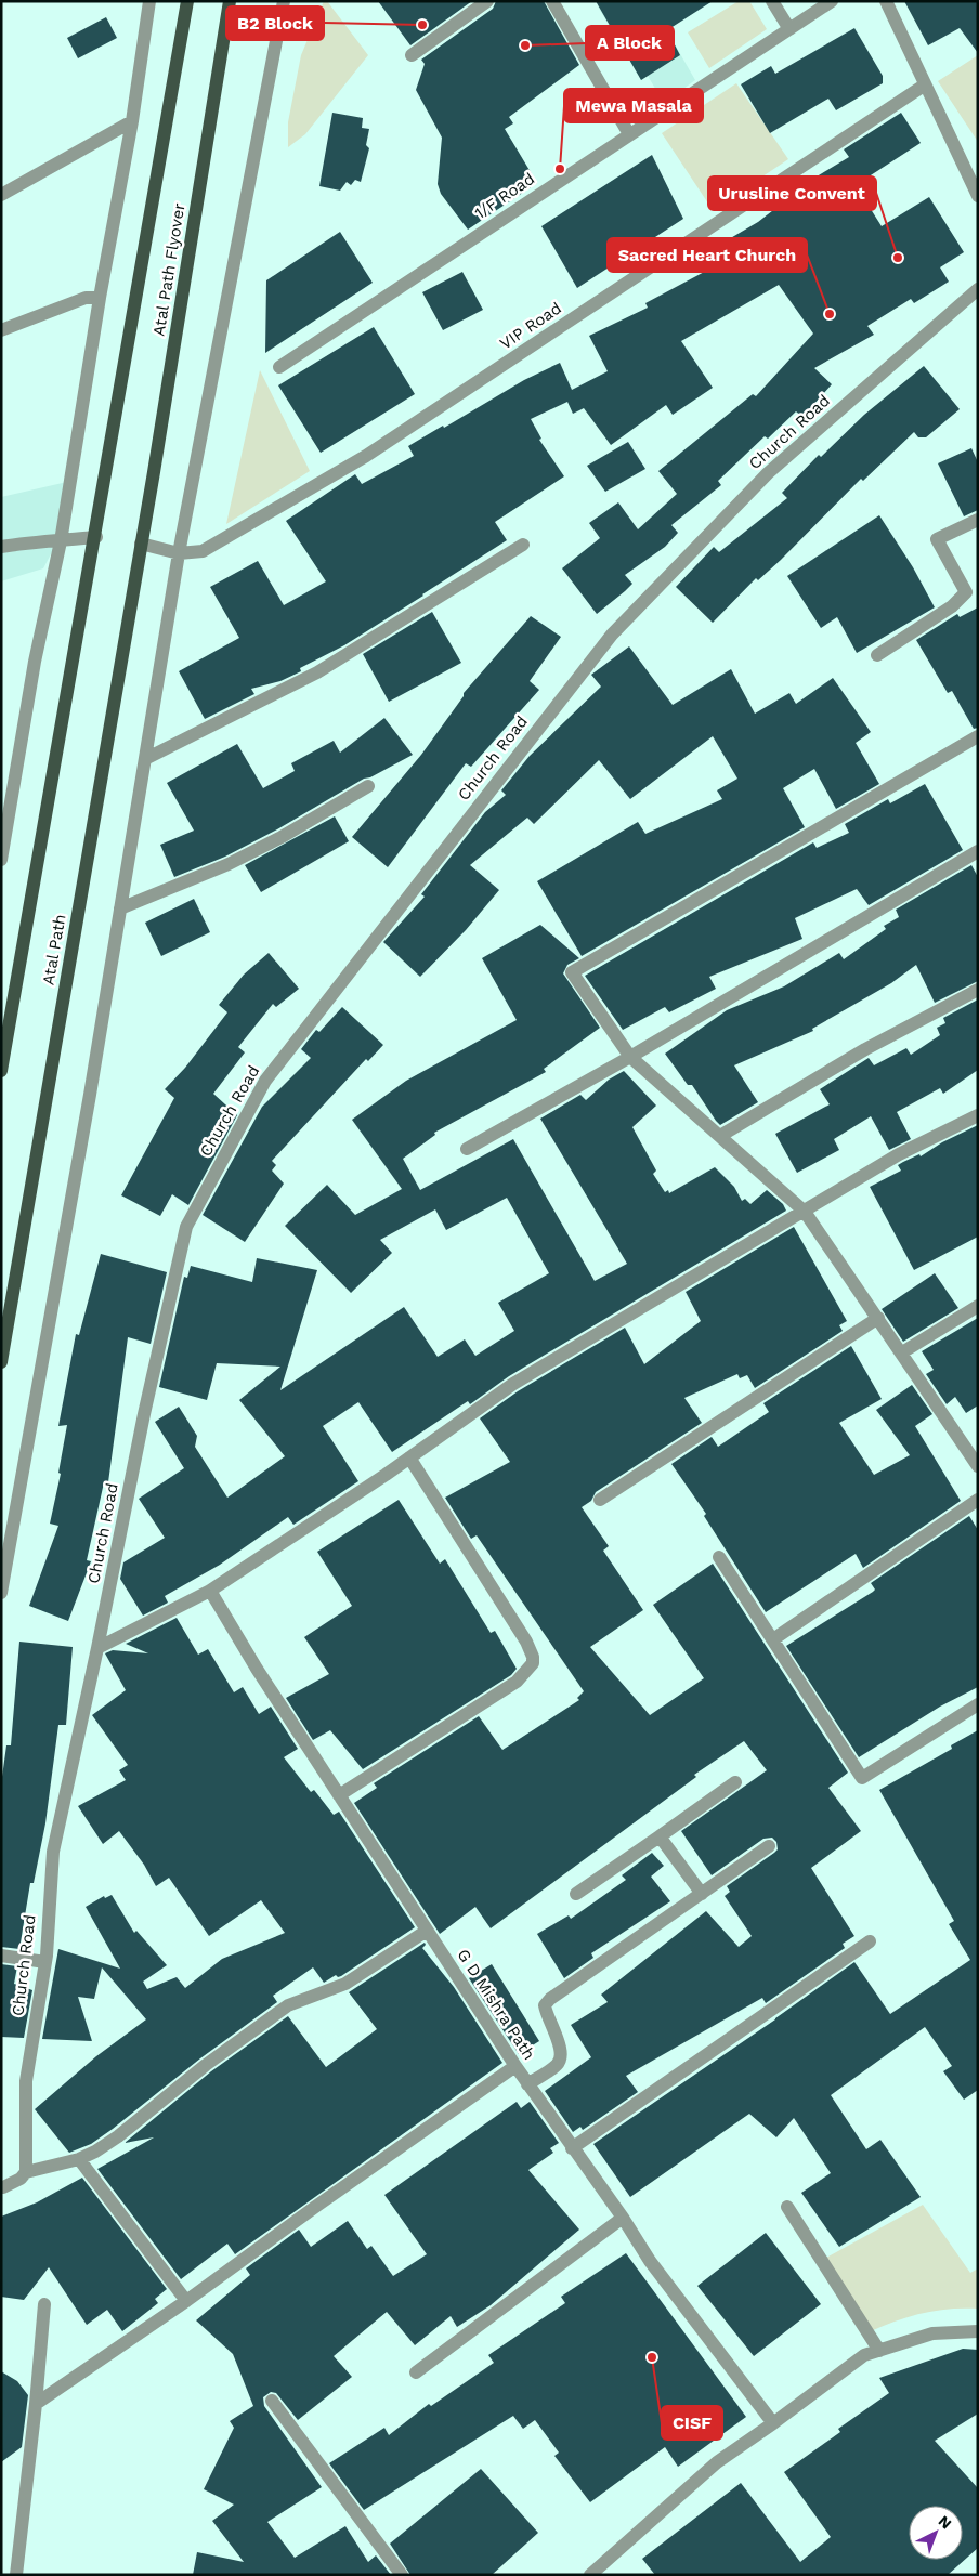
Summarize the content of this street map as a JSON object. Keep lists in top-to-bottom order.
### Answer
{
  "streets": {
    "main road": ["Atal Path Flyover", "Atal Path"],
    "street": [
      "1/F Road",
      "VIP Road",
      "Church Road",
      "G D Mishra Path"
    ]
  },
  "crossings": [
    ["Atal Path Flyover", "VIP Road"],
    ["Atal Path Flyover", "Atal Path"],
    ["VIP Road", "Atal Path"]
  ],
  "places": [
    "B2 Block",
    "A Block",
    "Mewa Masala",
    "Urusline Convent",
    "Sacred Heart Church",
    "CISF"
  ],
  "north": "top right"
}
